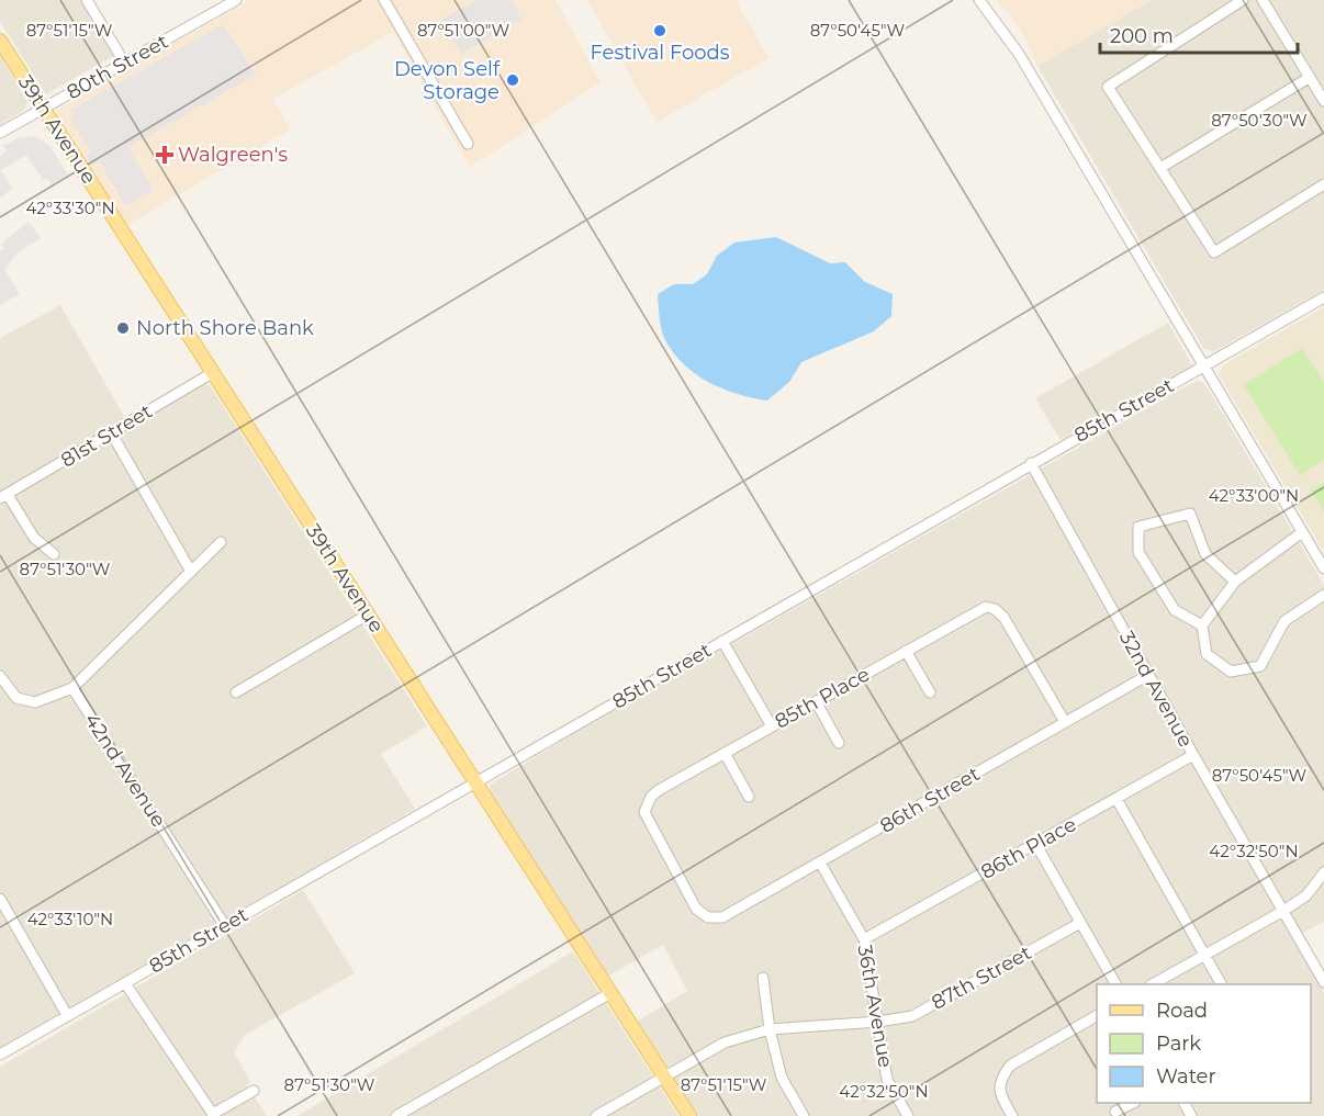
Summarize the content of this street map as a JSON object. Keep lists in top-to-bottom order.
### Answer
{
  "streets": {
    "main road": ["39th Avenue"],
    "street": [
      "80th Street",
      "85th Street",
      "81st Street",
      "32nd Avenue",
      "85th Place",
      "42nd Avenue",
      "86th Street",
      "86th Place",
      "87th Street",
      "36th Avenue"
    ]
  },
  "crossings": [
    ["80th Street", "39th Avenue"],
    ["39th Avenue", "85th Street"],
    ["39th Avenue", "81st Street"],
    ["39th Avenue", "87th Street"],
    ["85th Street", "32nd Avenue"],
    ["85th Street", "42nd Avenue"],
    ["32nd Avenue", "86th Street"],
    ["32nd Avenue", "86th Place"],
    ["85th Place", "86th Street"],
    ["86th Street", "36th Avenue"],
    ["86th Place", "36th Avenue"],
    ["87th Street", "36th Avenue"]
  ],
  "places": {
    "other": ["Festival Foods", "Devon Self Storage", "North Shore Bank"],
    "health": ["Walgreen's"]
  },
  "legend": ["Road", "Park", "Water"],
  "scale_bar": "200 m",
  "coordinates": [
    "87°51'15\"W",
    "87°51'00\"W",
    "87°50'45\"W",
    "87°50'30\"W",
    "42°33'30\"N",
    "42°33'00\"N",
    "87°51'30\"W",
    "42°32'50\"N",
    "42°33'10\"N"
  ]
}
